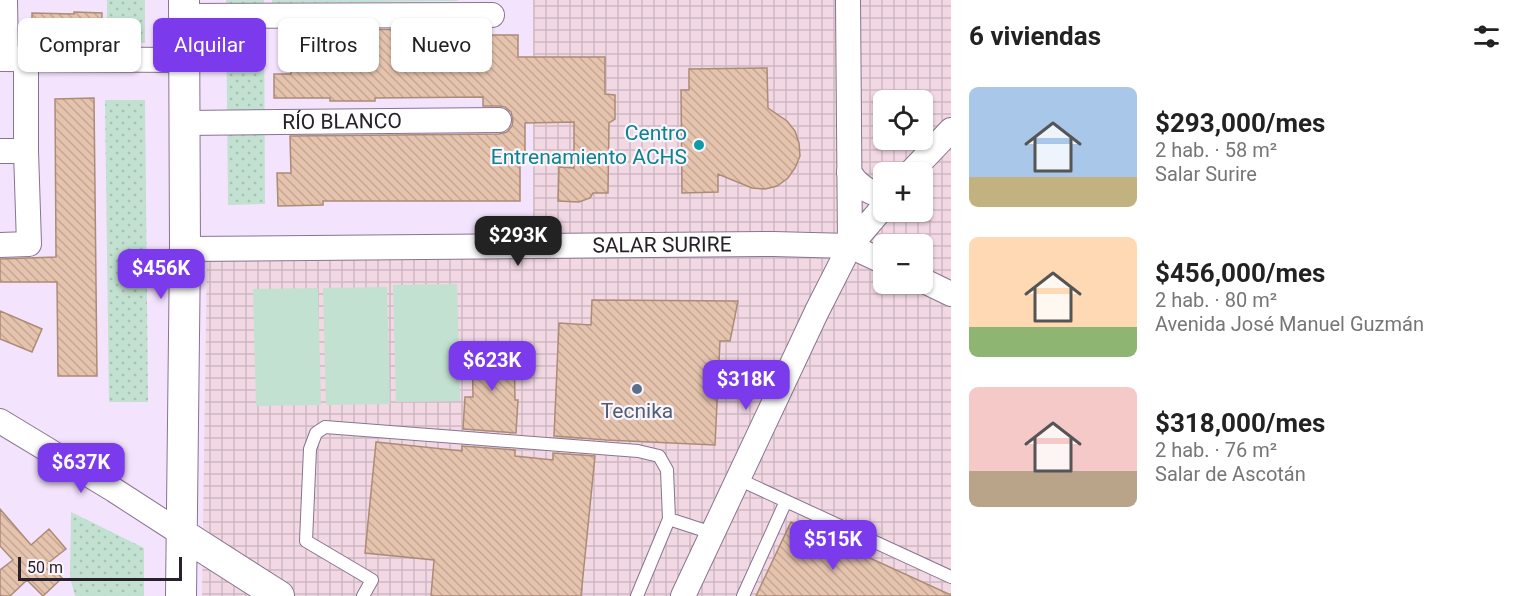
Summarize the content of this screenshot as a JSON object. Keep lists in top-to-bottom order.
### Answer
{
  "streets": {
    "street": ["RÍO BLANCO", "SALAR SURIRE"]
  },
  "places": ["Centro Entrenamiento ACHS", "Tecnika"],
  "scale_bar": "50 m",
  "page": {
    "heading": "6 viviendas",
    "chip": [
      "Comprar",
      "Alquilar",
      "Filtros",
      "Nuevo"
    ],
    "list": [
      {
        "name": "$293,000/mes",
        "note": "2 hab. · 58 m² · Salar Surire"
      },
      {
        "name": "$456,000/mes",
        "note": "2 hab. · 80 m² · Avenida José Manuel Guzmán"
      },
      {
        "name": "$318,000/mes",
        "note": "2 hab. · 76 m² · Salar de Ascotán"
      }
    ],
    "map_buttons": ["+", "−"],
    "price": [
      "$293K",
      "$456K",
      "$623K",
      "$318K",
      "$637K",
      "$515K"
    ],
    "scale": "50 m"
  }
}
